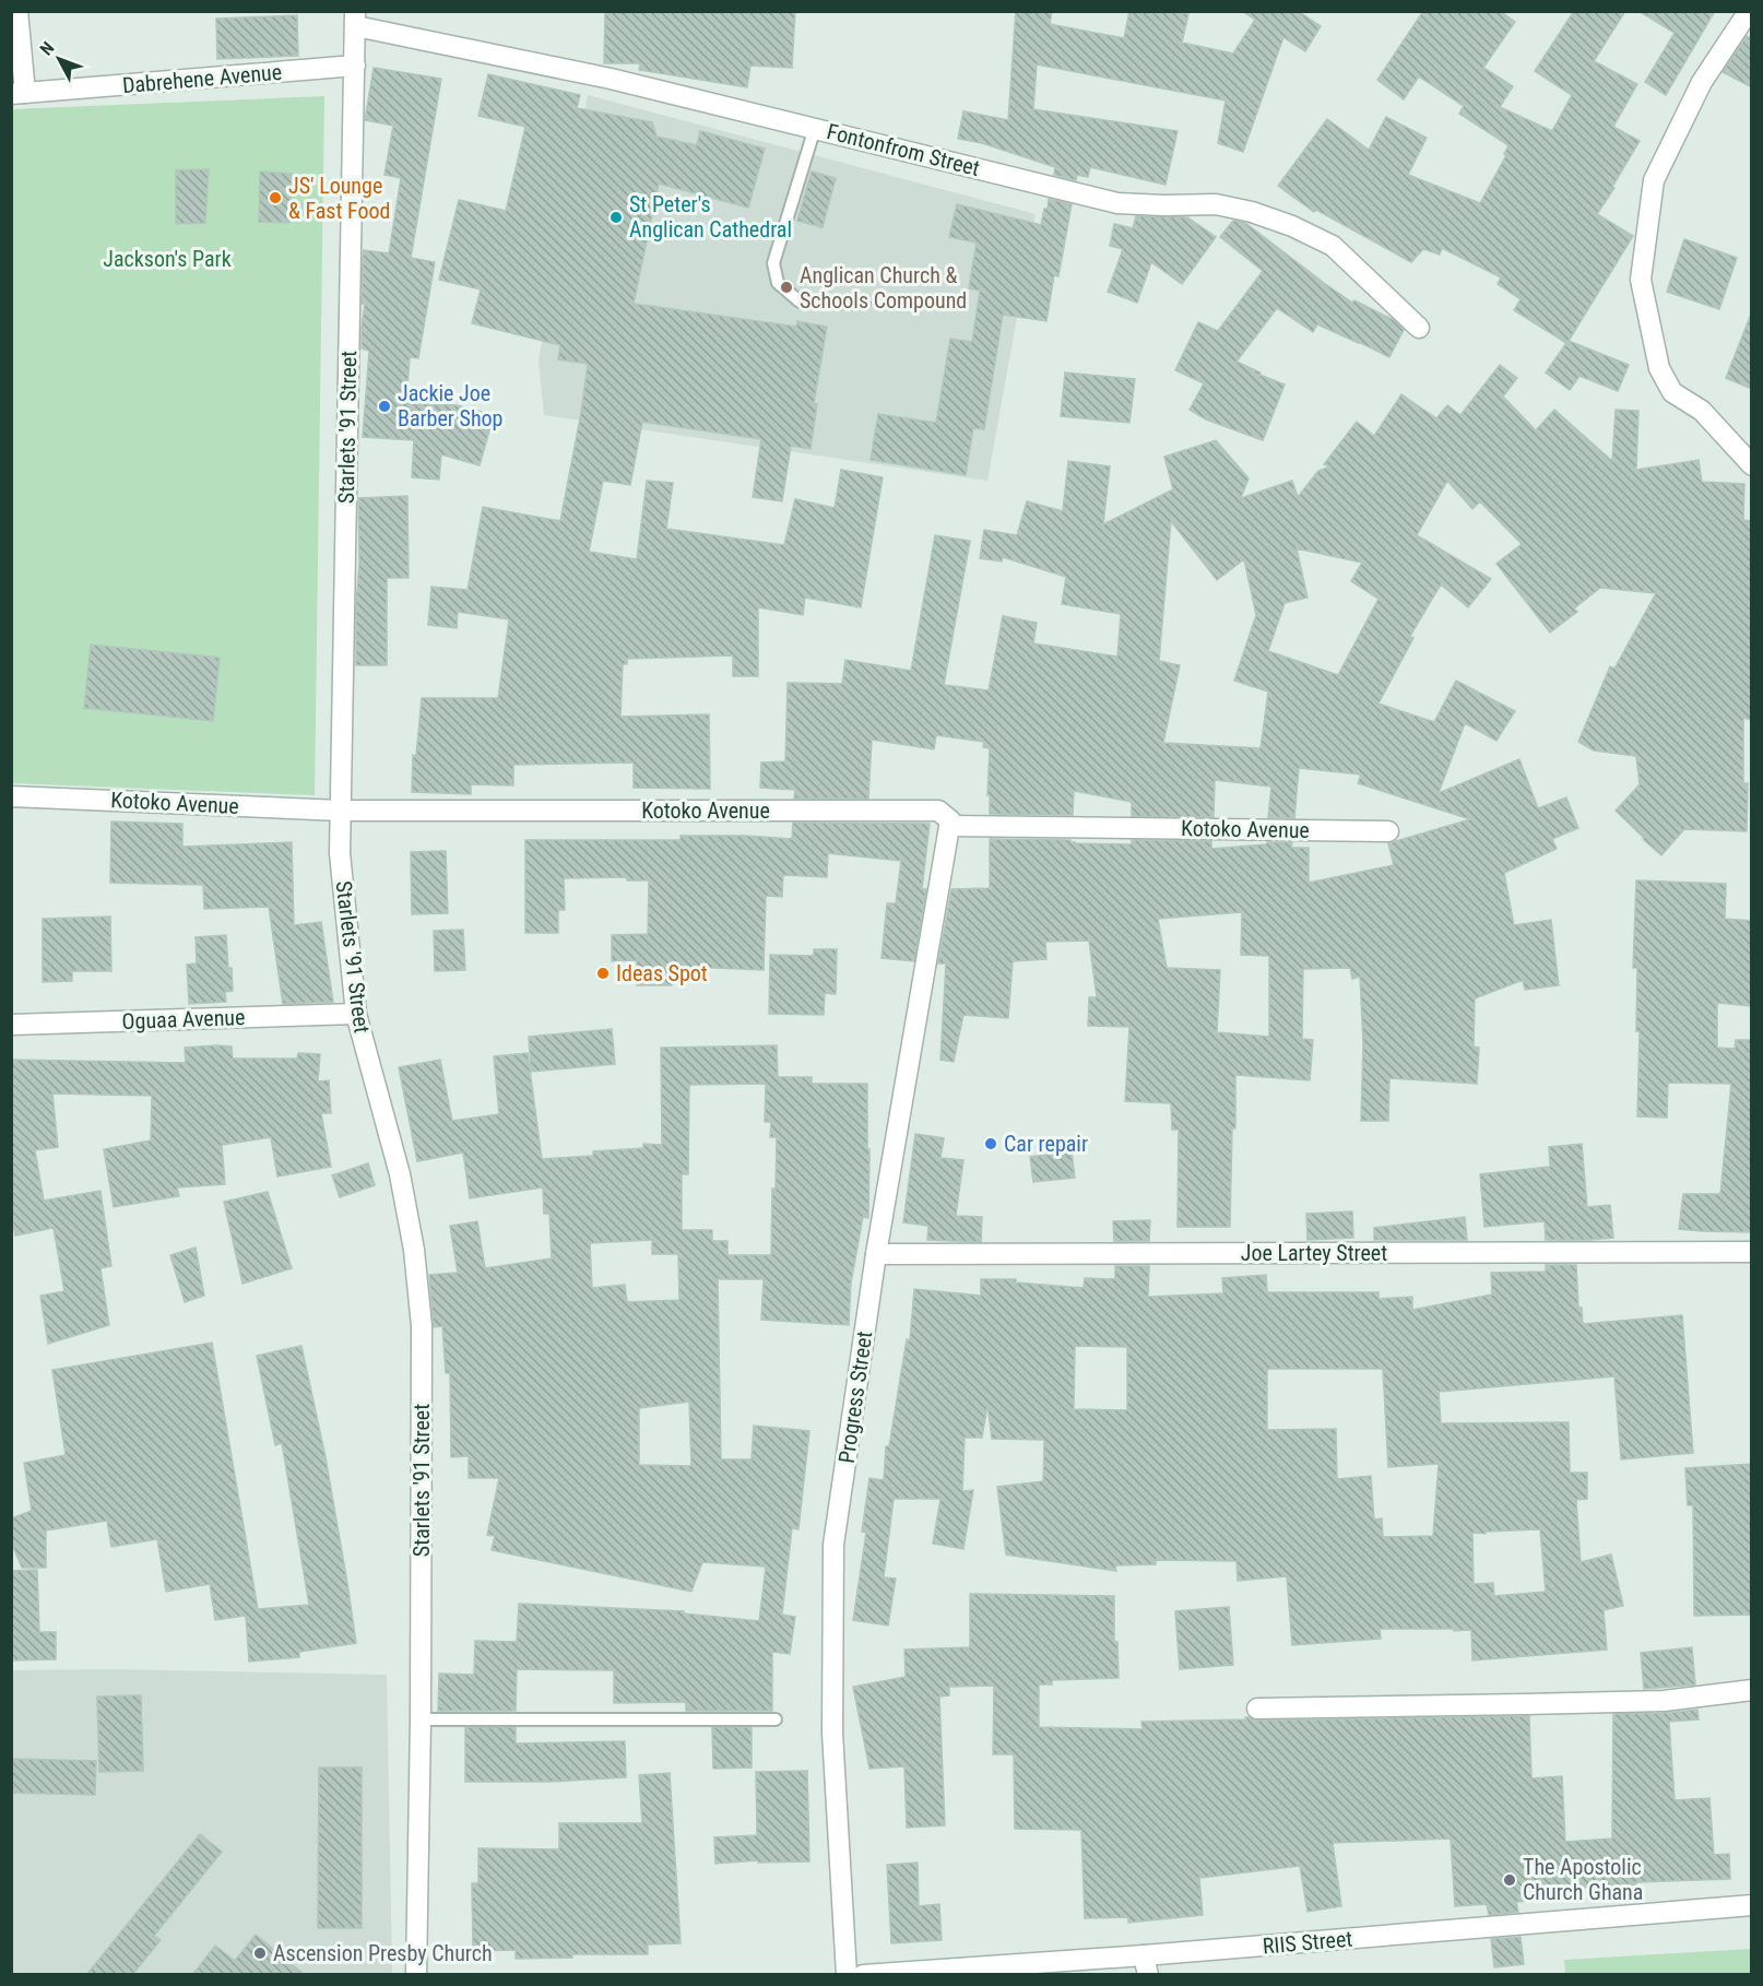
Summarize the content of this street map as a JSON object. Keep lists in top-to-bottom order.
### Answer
{
  "streets": {
    "street": [
      "Dabrehene Avenue",
      "Fontonfrom Street",
      "Starlets '91 Street",
      "Kotoko Avenue",
      "Oguaa Avenue",
      "Joe Lartey Street",
      "Progress Street",
      "RIIS Street"
    ]
  },
  "crossings": [
    ["Dabrehene Avenue", "Starlets '91 Street"],
    ["Fontonfrom Street", "Starlets '91 Street"],
    ["Starlets '91 Street", "Kotoko Avenue"],
    ["Starlets '91 Street", "Oguaa Avenue"],
    ["Kotoko Avenue", "Progress Street"],
    ["Joe Lartey Street", "Progress Street"]
  ],
  "parks": ["Jackson's Park"],
  "places": [
    "JS' Lounge & Fast Food",
    "St Peter's Anglican Cathedral",
    "Anglican Church & Schools Compound",
    "Jackie Joe Barber Shop",
    "Ideas Spot",
    "Car repair",
    "The Apostolic Church Ghana",
    "Ascension Presby Church"
  ],
  "north": "top left"
}
